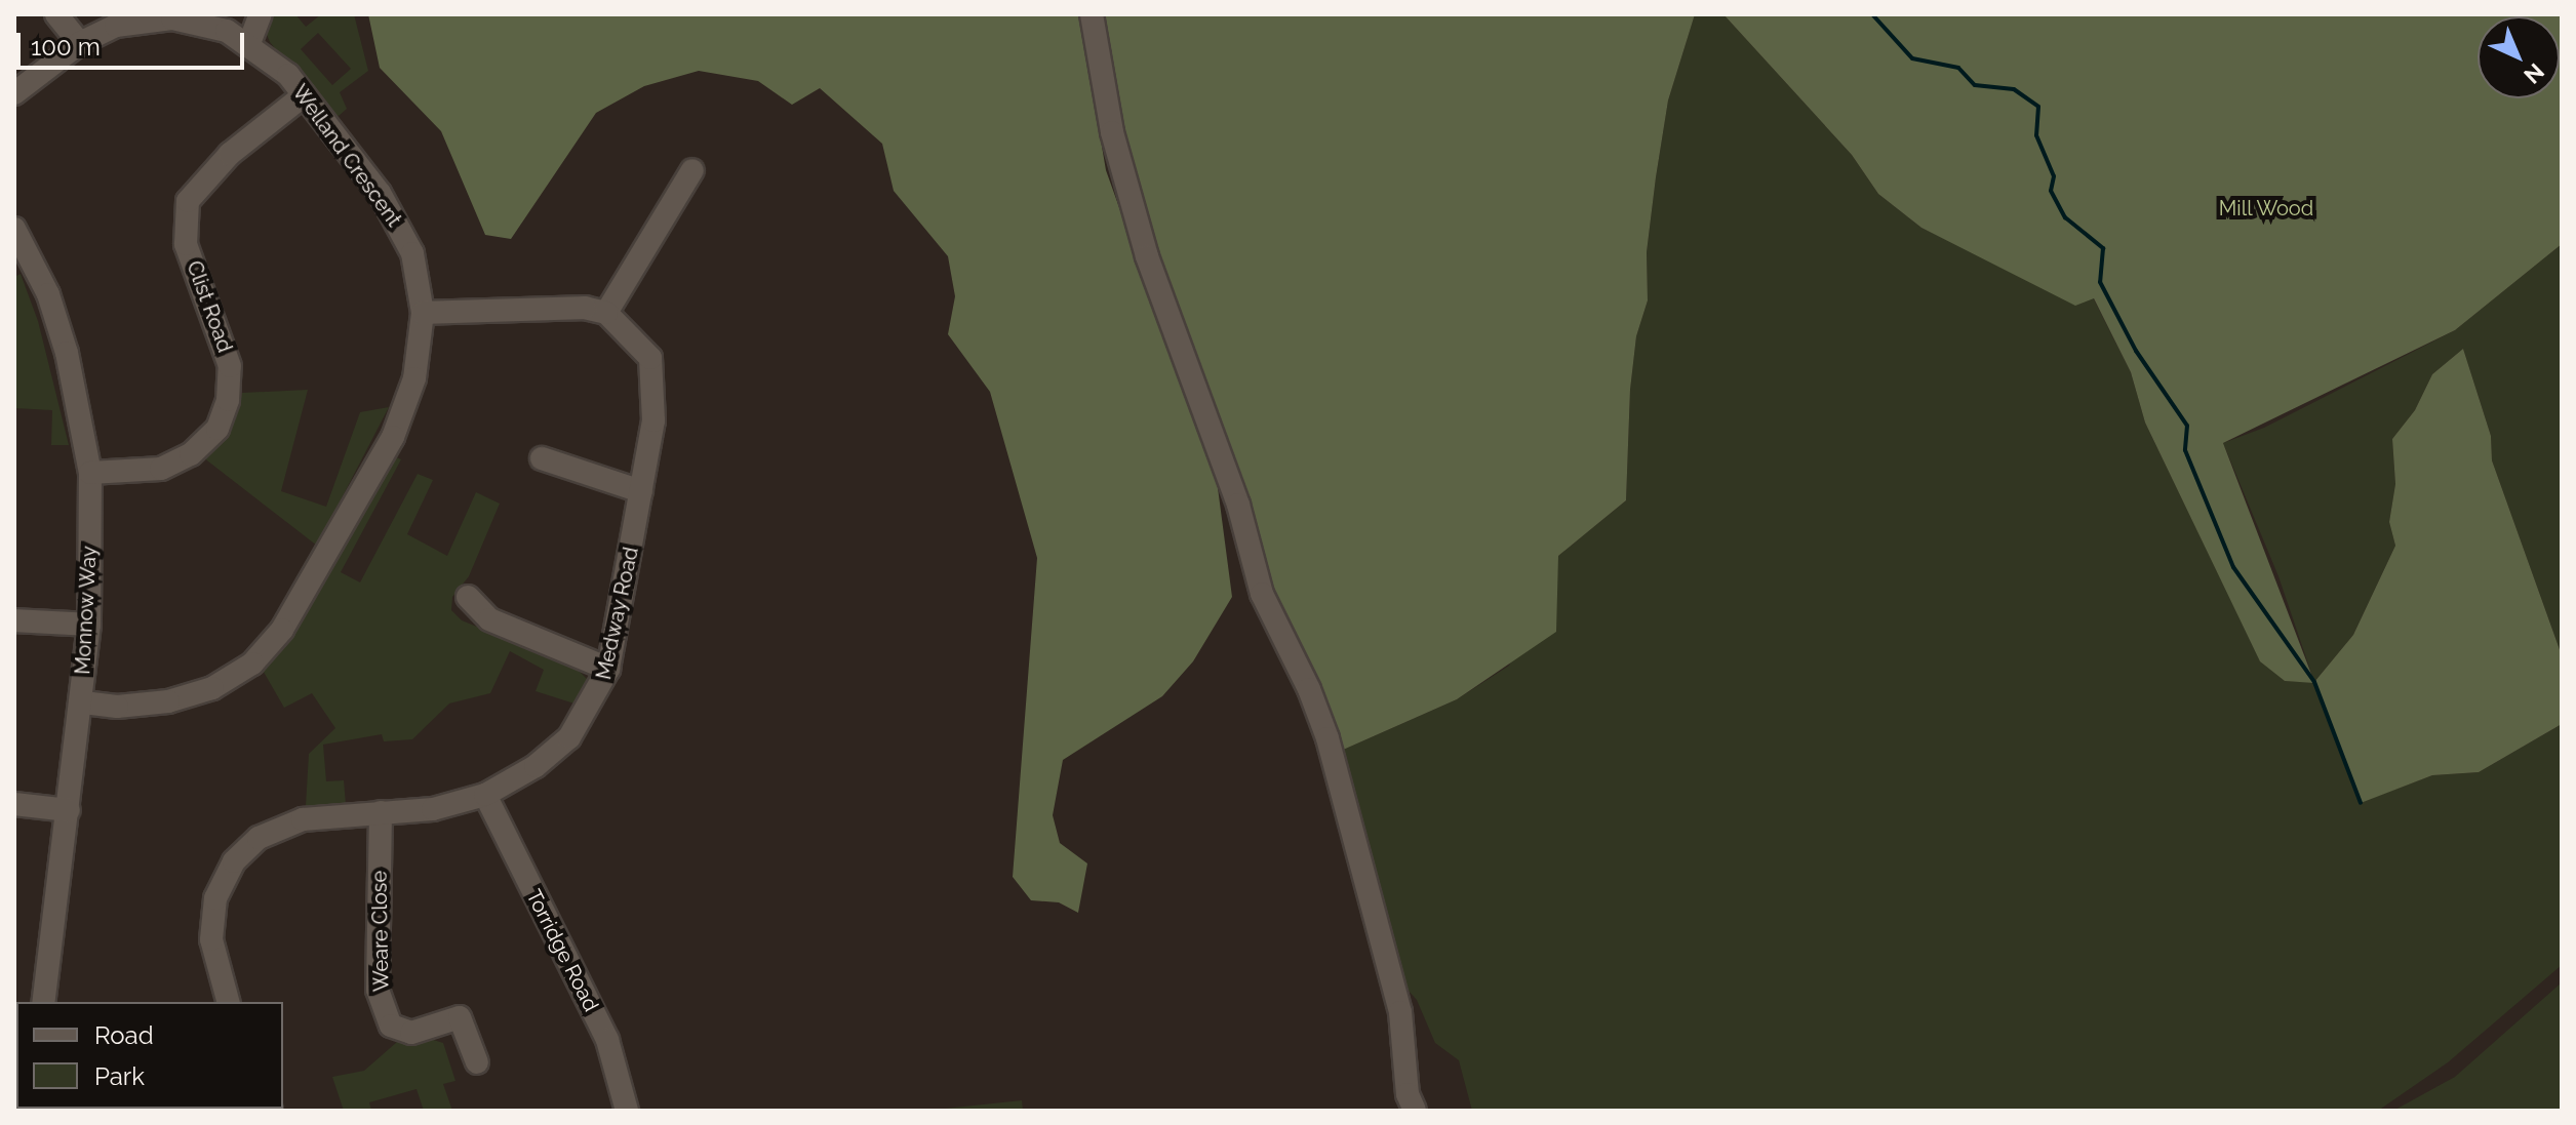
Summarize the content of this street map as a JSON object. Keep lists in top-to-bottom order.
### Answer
{
  "streets": {
    "street": [
      "Welland Crescent",
      "Clist Road",
      "Monnow Way",
      "Medway Road",
      "Weare Close",
      "Torridge Road"
    ]
  },
  "crossings": [
    ["Welland Crescent", "Clist Road"],
    ["Welland Crescent", "Monnow Way"],
    ["Clist Road", "Monnow Way"],
    ["Medway Road", "Weare Close"],
    ["Medway Road", "Torridge Road"]
  ],
  "parks": ["Mill Wood"],
  "legend": ["Road", "Park"],
  "scale_bar": "100 m",
  "north": "bottom right"
}
